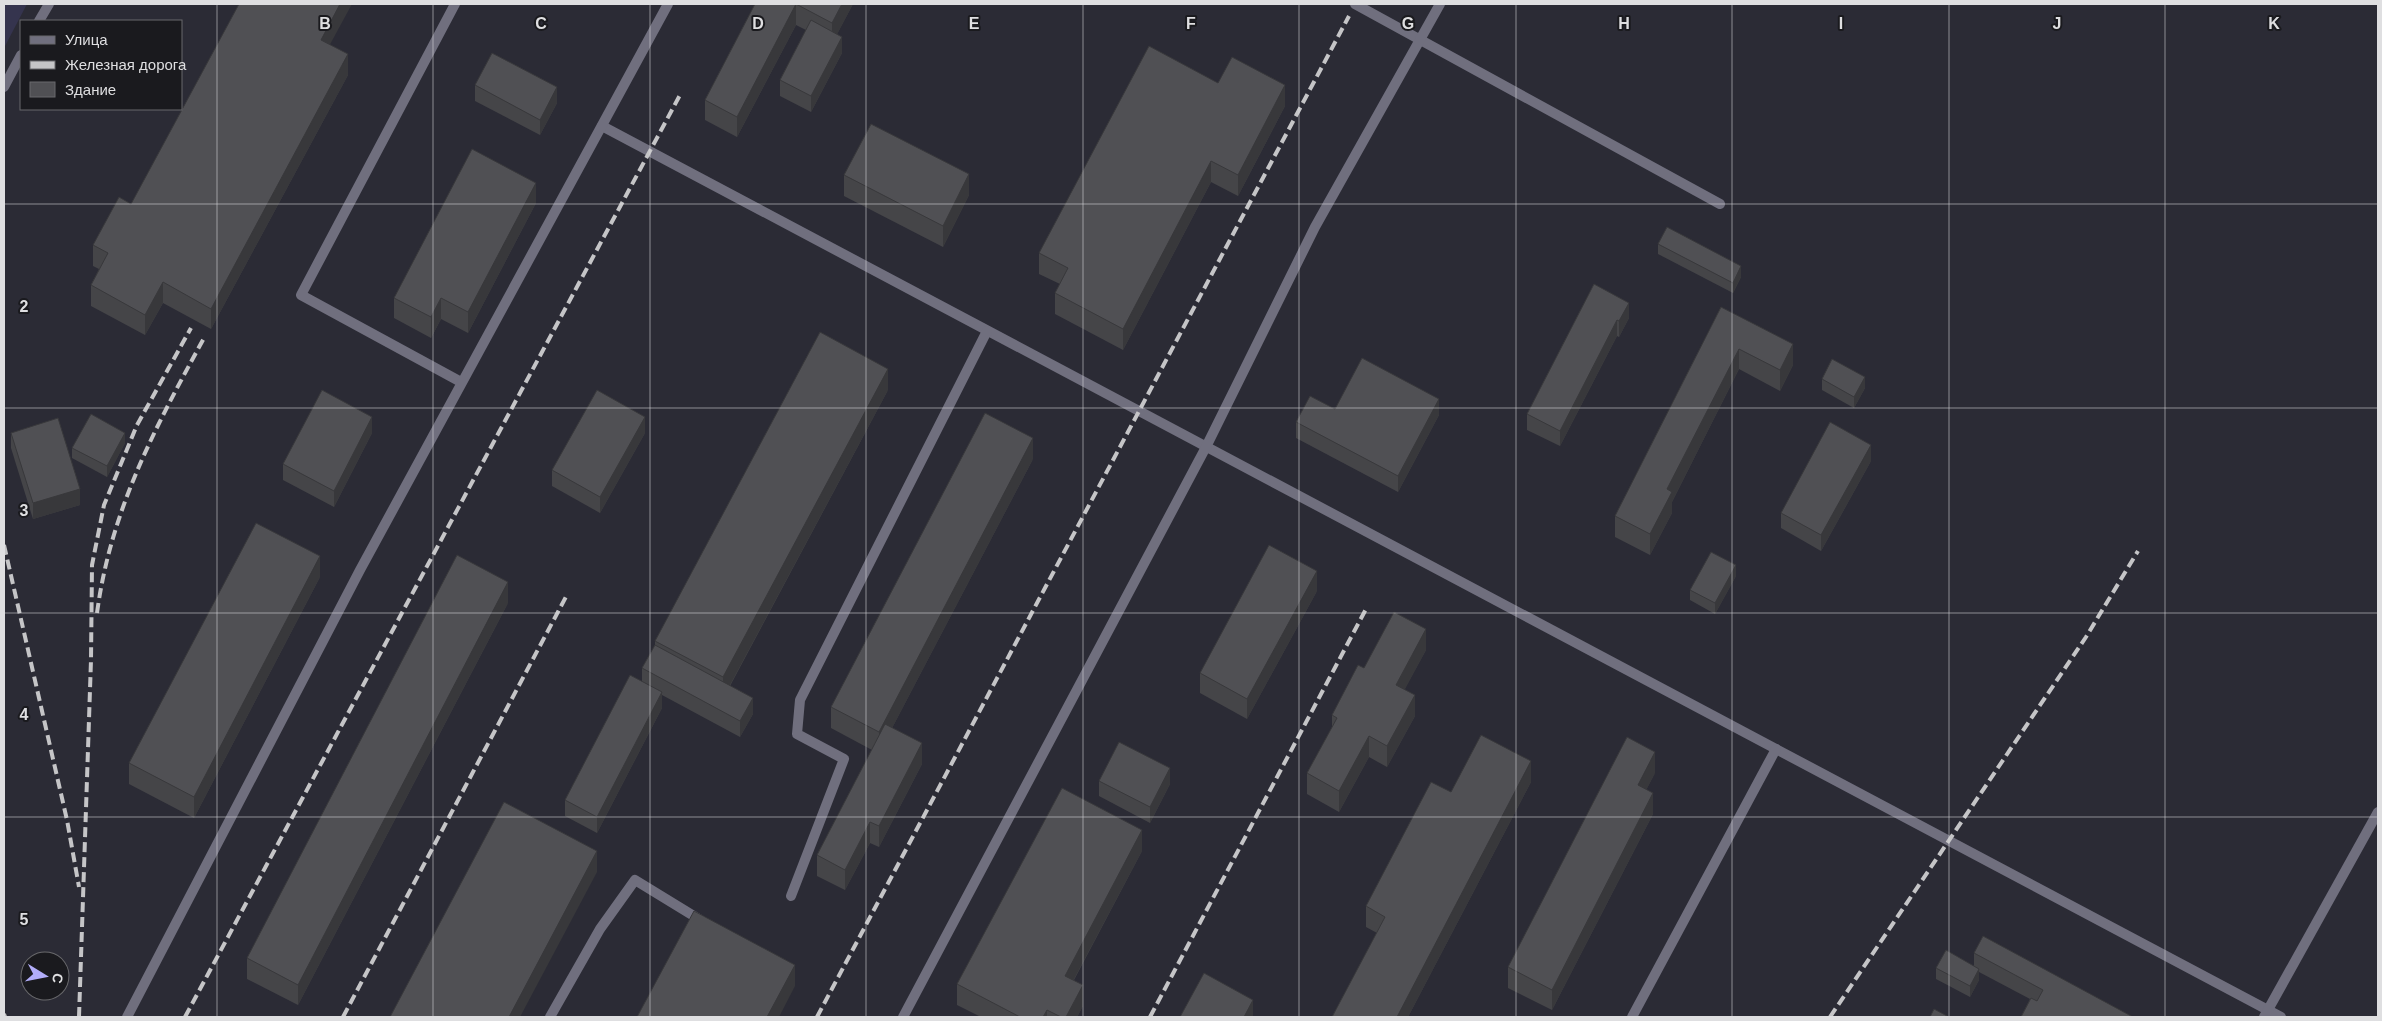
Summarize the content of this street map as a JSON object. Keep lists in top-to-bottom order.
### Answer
{
  "legend": ["Улица", "Железная дорога", "Здание"],
  "north": "right",
  "grid": {
    "columns": [
      "B",
      "C",
      "D",
      "E",
      "F",
      "G",
      "H",
      "I",
      "J",
      "K"
    ],
    "rows": [
      "2",
      "3",
      "4",
      "5"
    ]
  }
}
